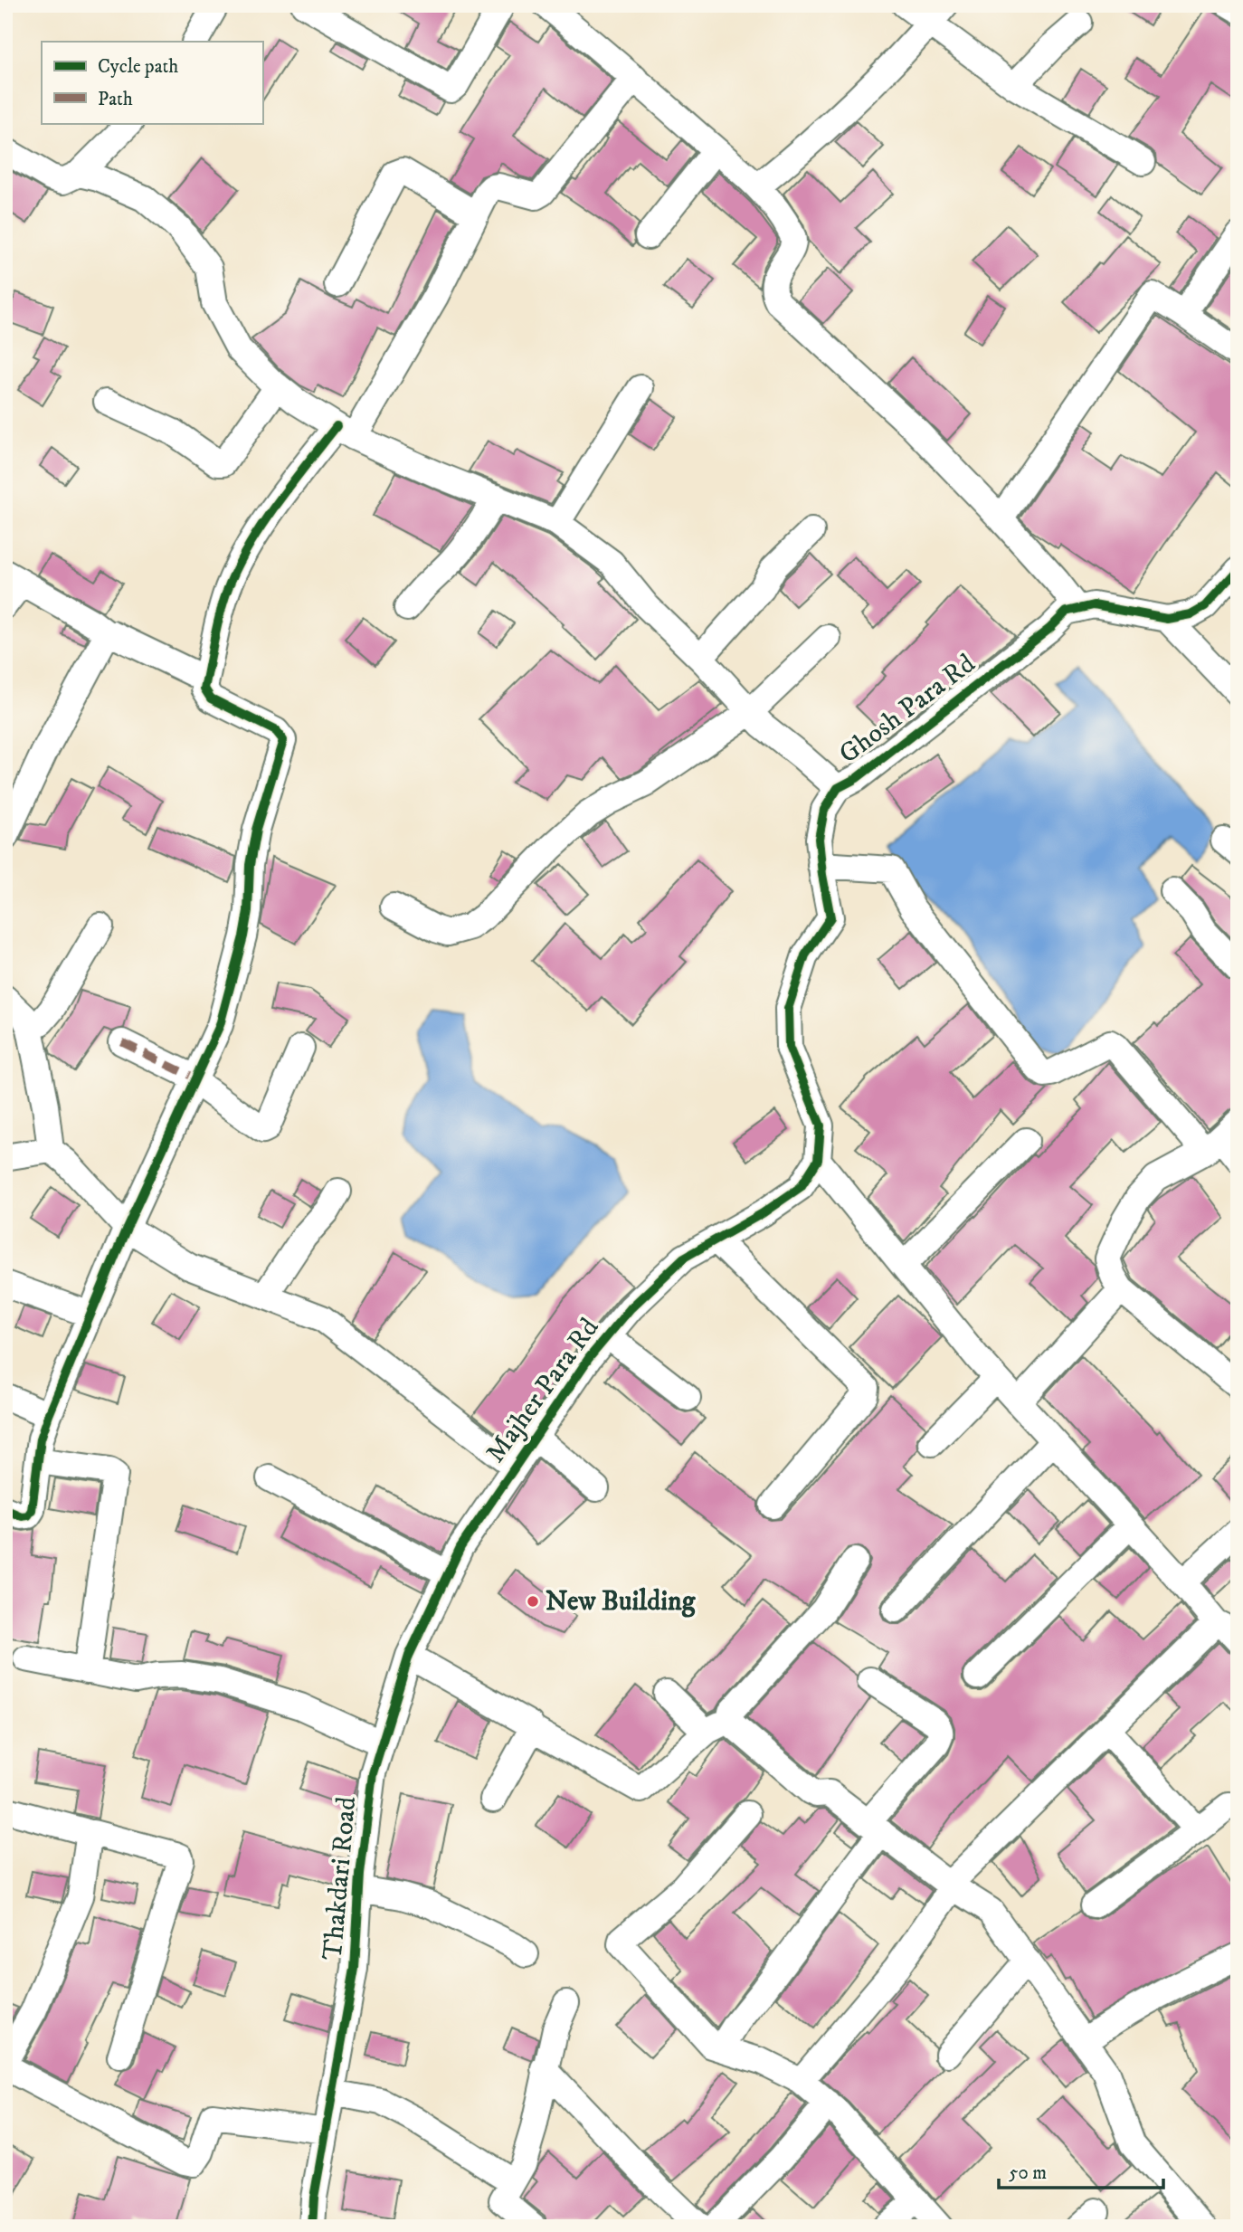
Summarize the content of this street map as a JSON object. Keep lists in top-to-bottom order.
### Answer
{
  "streets": {
    "street": ["Ghosh Para Rd", "Majher Para Rd", "Thakdari Road"]
  },
  "crossings": [
    ["Ghosh Para Rd", "Majher Para Rd"],
    ["Majher Para Rd", "Thakdari Road"]
  ],
  "places": ["New Building"],
  "legend": ["Cycle path", "Path"],
  "scale_bar": "50 m"
}
